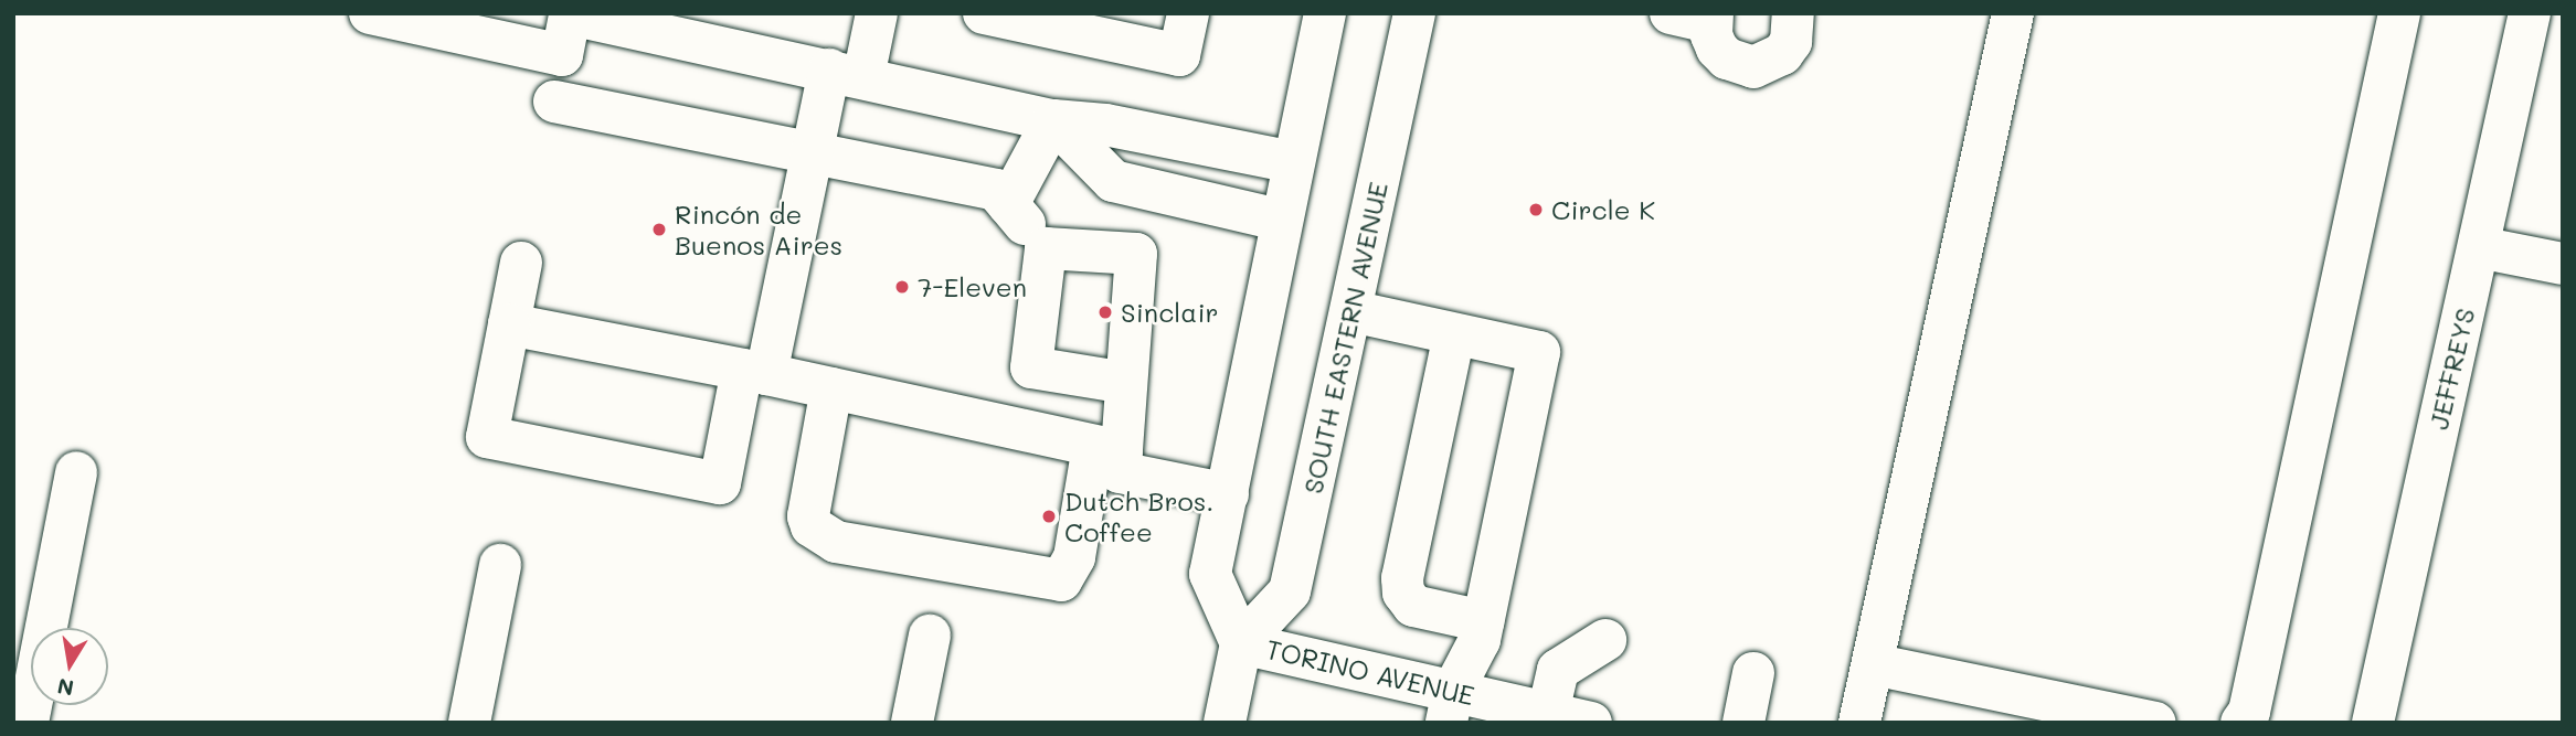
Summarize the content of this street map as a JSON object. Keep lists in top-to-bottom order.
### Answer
{
  "streets": {
    "street": ["SOUTH EASTERN AVENUE", "JEFFREYS", "TORINO AVENUE"]
  },
  "crossings": [
    ["SOUTH EASTERN AVENUE", "TORINO AVENUE"]
  ],
  "places": [
    "Circle K",
    "Rincón de Buenos Aires",
    "7-Eleven",
    "Sinclair",
    "Dutch Bros. Coffee"
  ],
  "north": "bottom"
}
